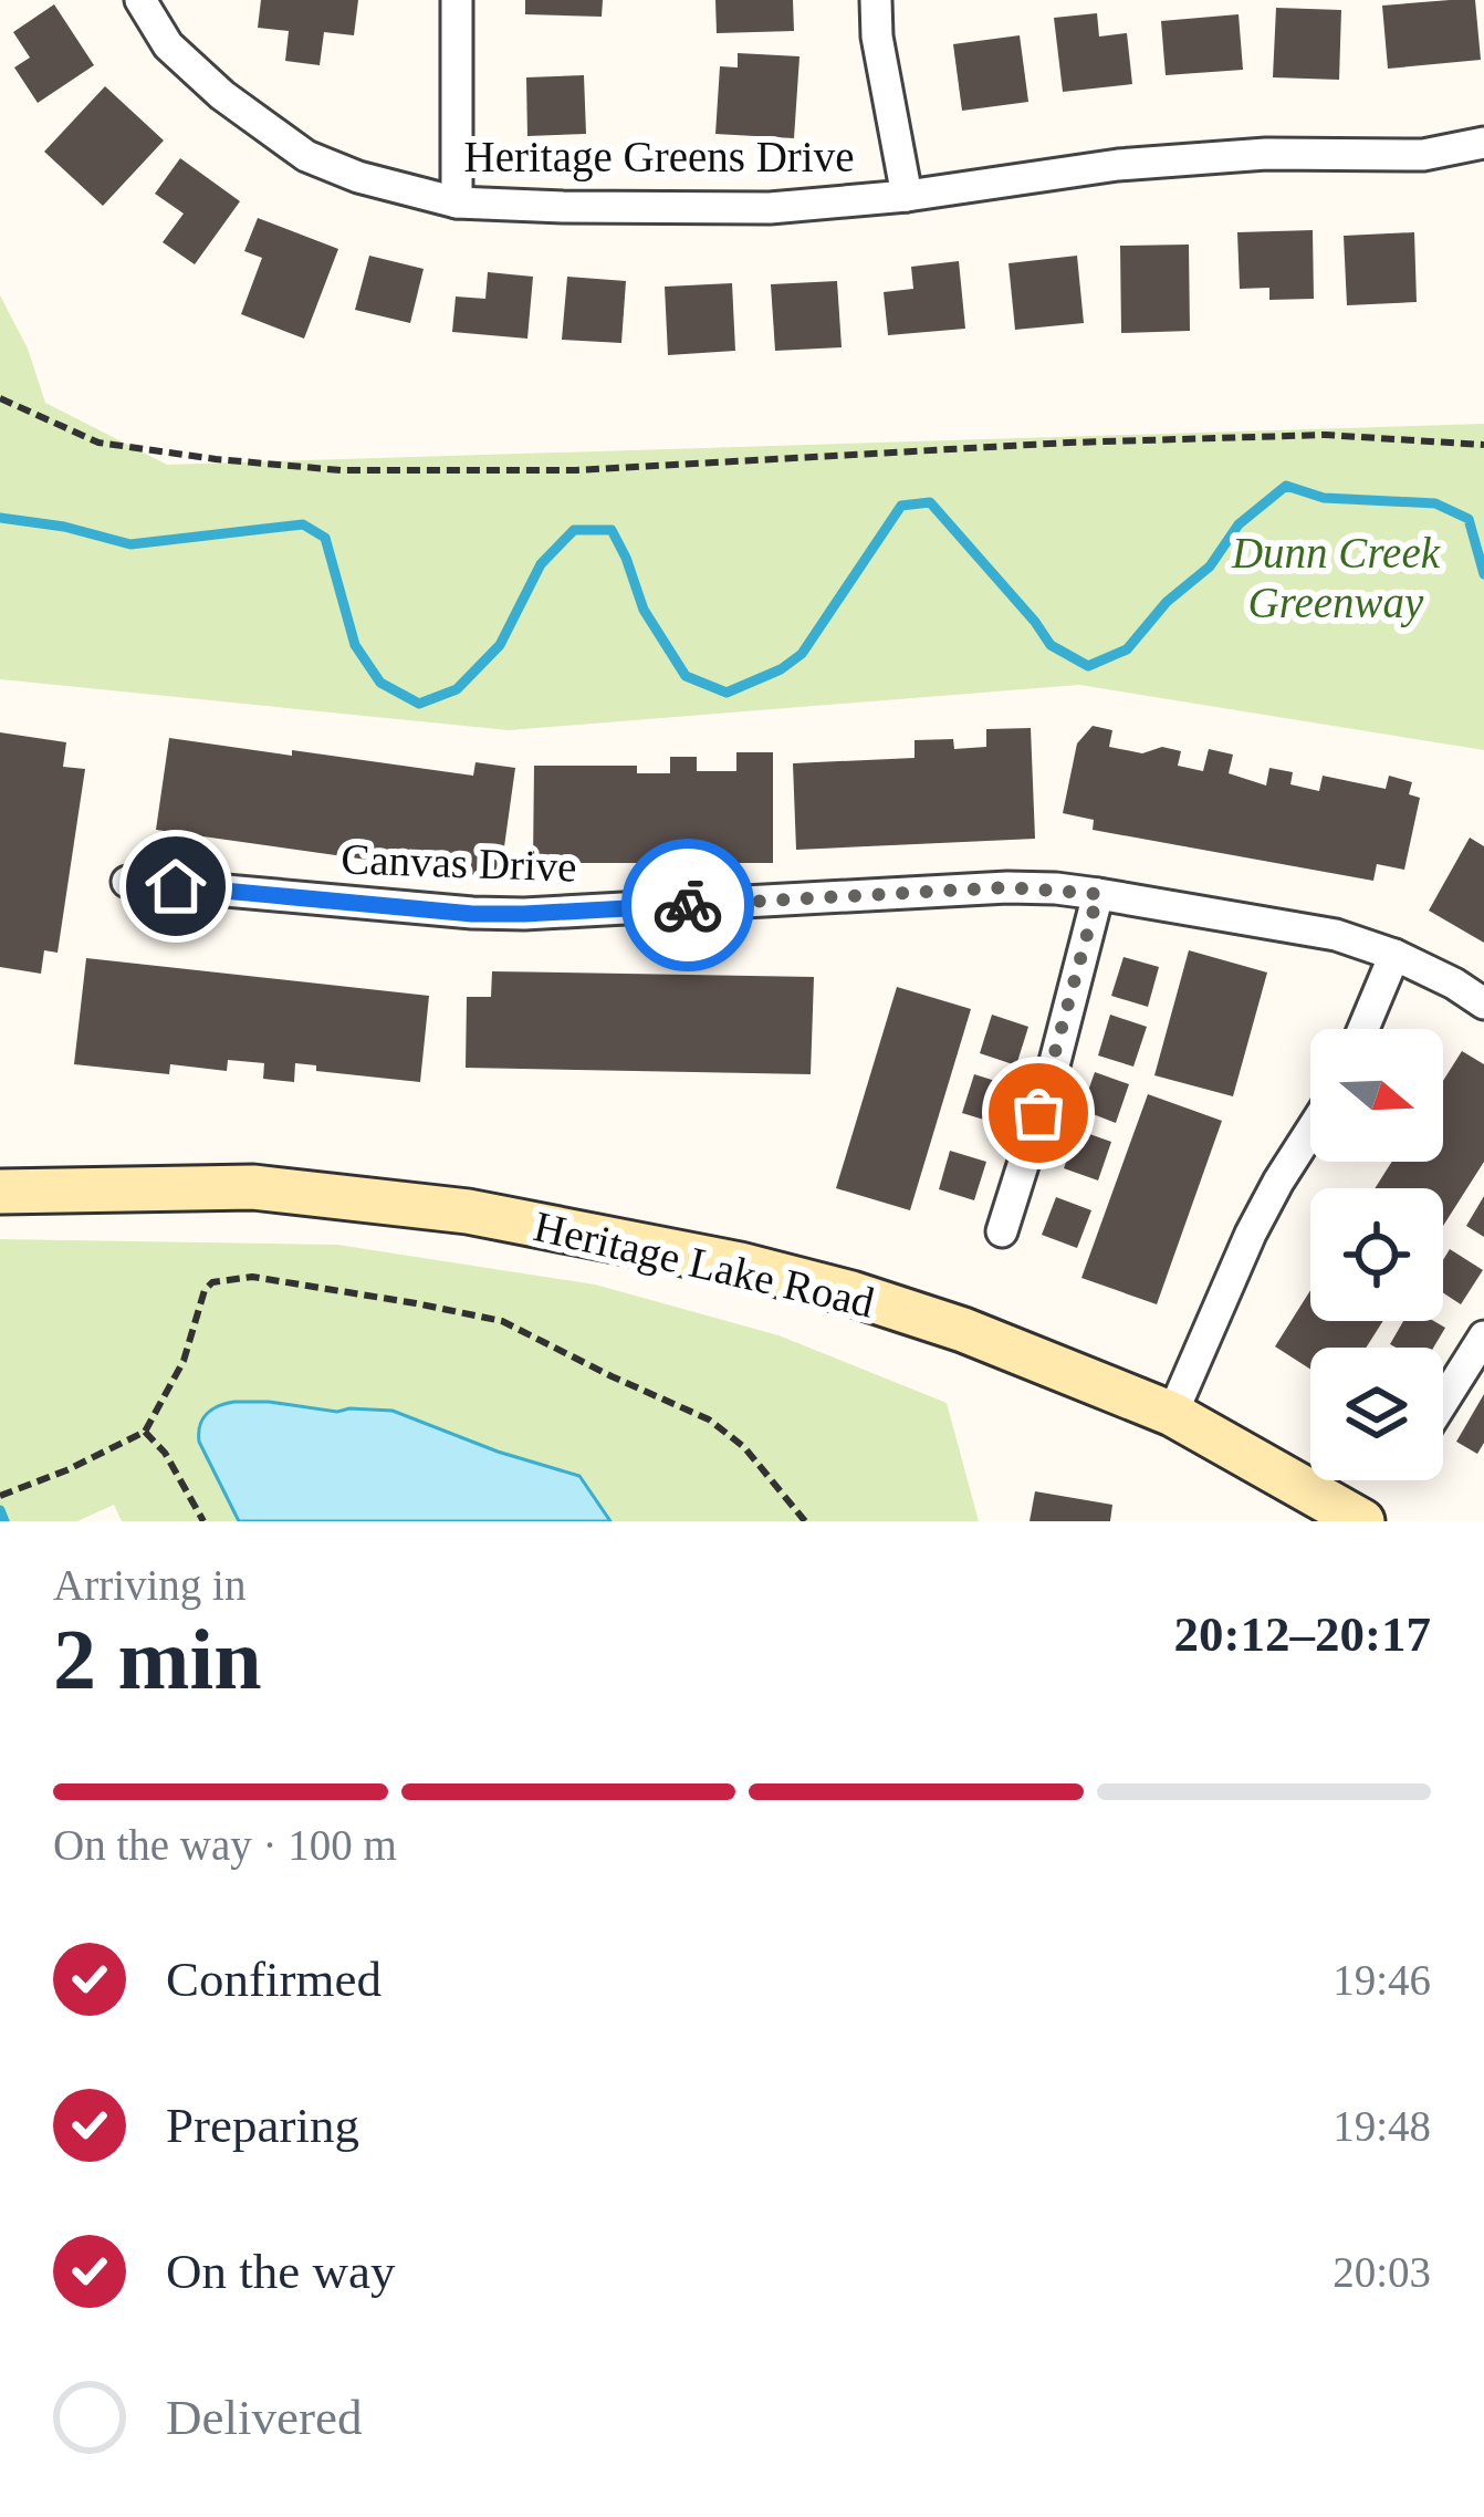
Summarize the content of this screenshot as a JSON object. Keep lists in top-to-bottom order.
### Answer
{
  "streets": {
    "main road": ["Heritage Lake Road"],
    "street": ["Heritage Greens Drive", "Canvas Drive"]
  },
  "parks": ["Dunn Creek Greenway"],
  "north": "right",
  "page": {
    "heading": ["2 min", "Arriving in", "20:12–20:17"],
    "bar": "On the way · 100 m",
    "list": [
      ["Confirmed", "19:46"],
      ["Preparing", "19:48"],
      ["On the way", "20:03"],
      "Delivered"
    ]
  }
}
